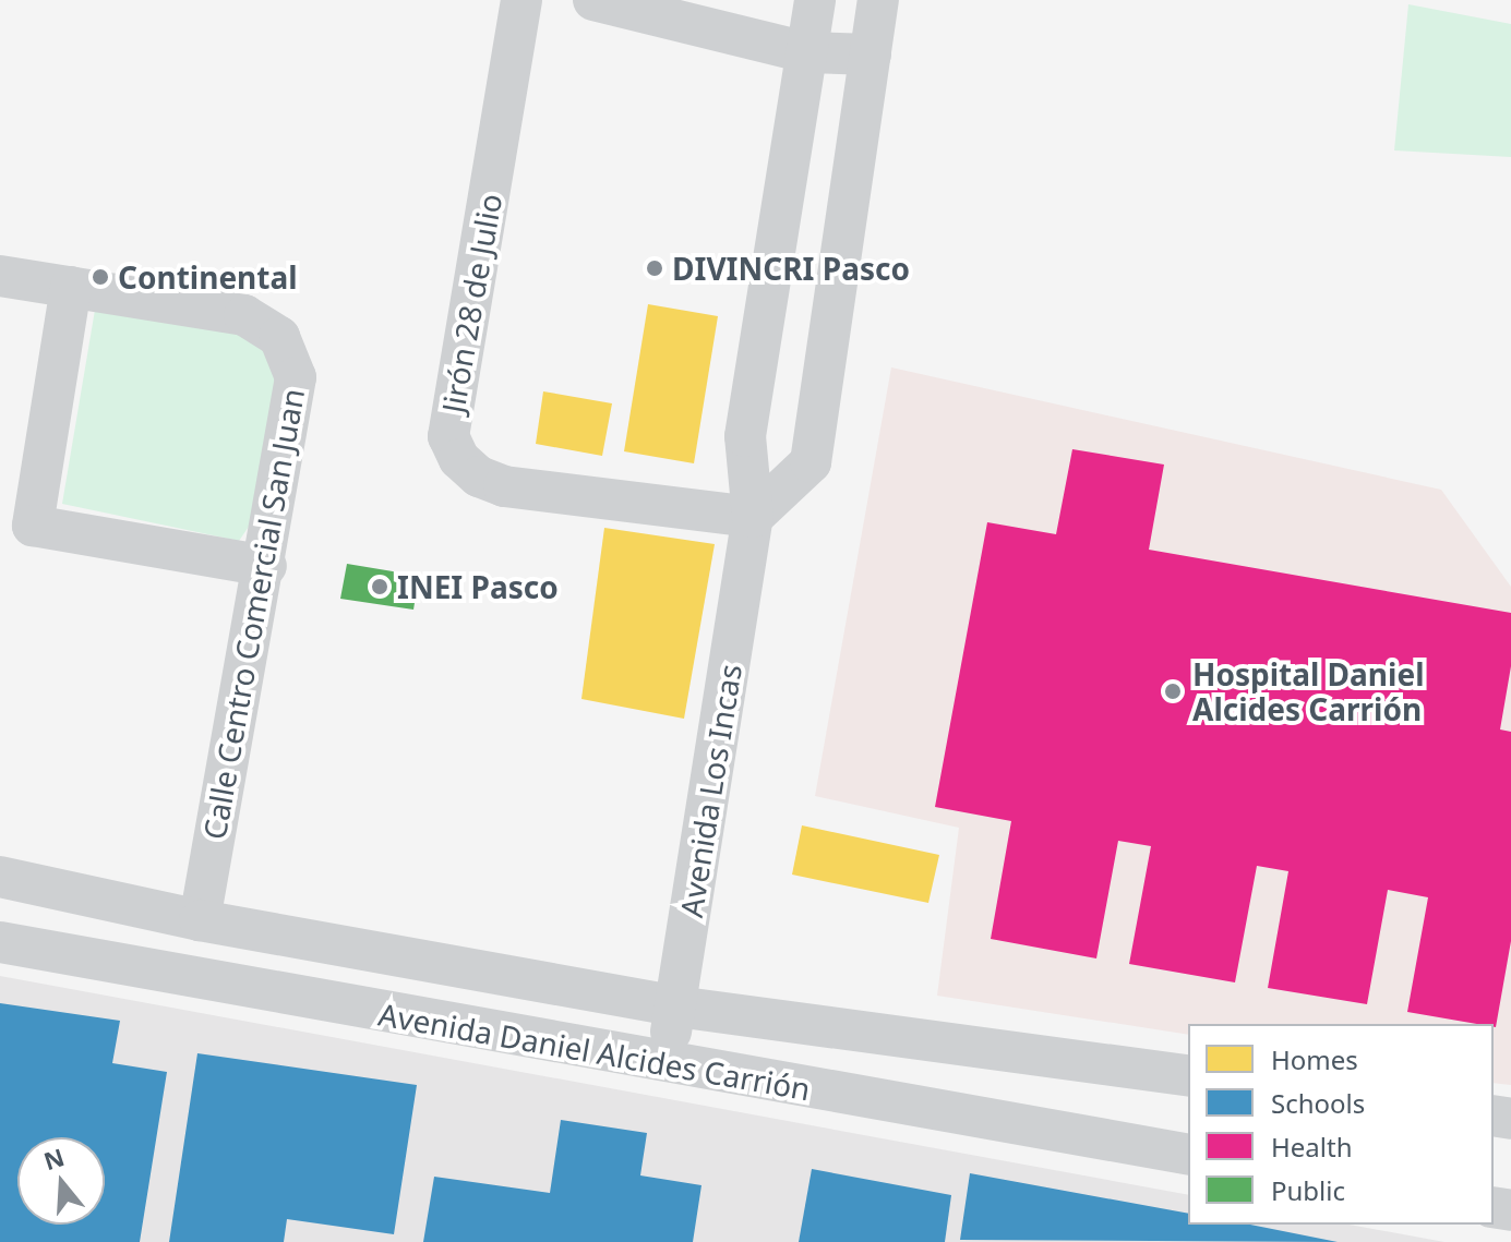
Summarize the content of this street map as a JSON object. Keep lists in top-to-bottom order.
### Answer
{
  "streets": {
    "street": [
      "Jirón 28 de Julio",
      "Calle Centro Comercial San Juan",
      "Avenida Los Incas",
      "Avenida Daniel Alcides Carrión"
    ]
  },
  "crossings": [
    ["Jirón 28 de Julio", "Avenida Los Incas"],
    ["Calle Centro Comercial San Juan", "Avenida Daniel Alcides Carrión"],
    ["Avenida Los Incas", "Avenida Daniel Alcides Carrión"]
  ],
  "places": [
    "DIVINCRI Pasco",
    "Continental",
    "INEI Pasco",
    "Hospital Daniel Alcides Carrión"
  ],
  "legend": [
    "Homes",
    "Schools",
    "Health",
    "Public"
  ],
  "north": "top"
}
